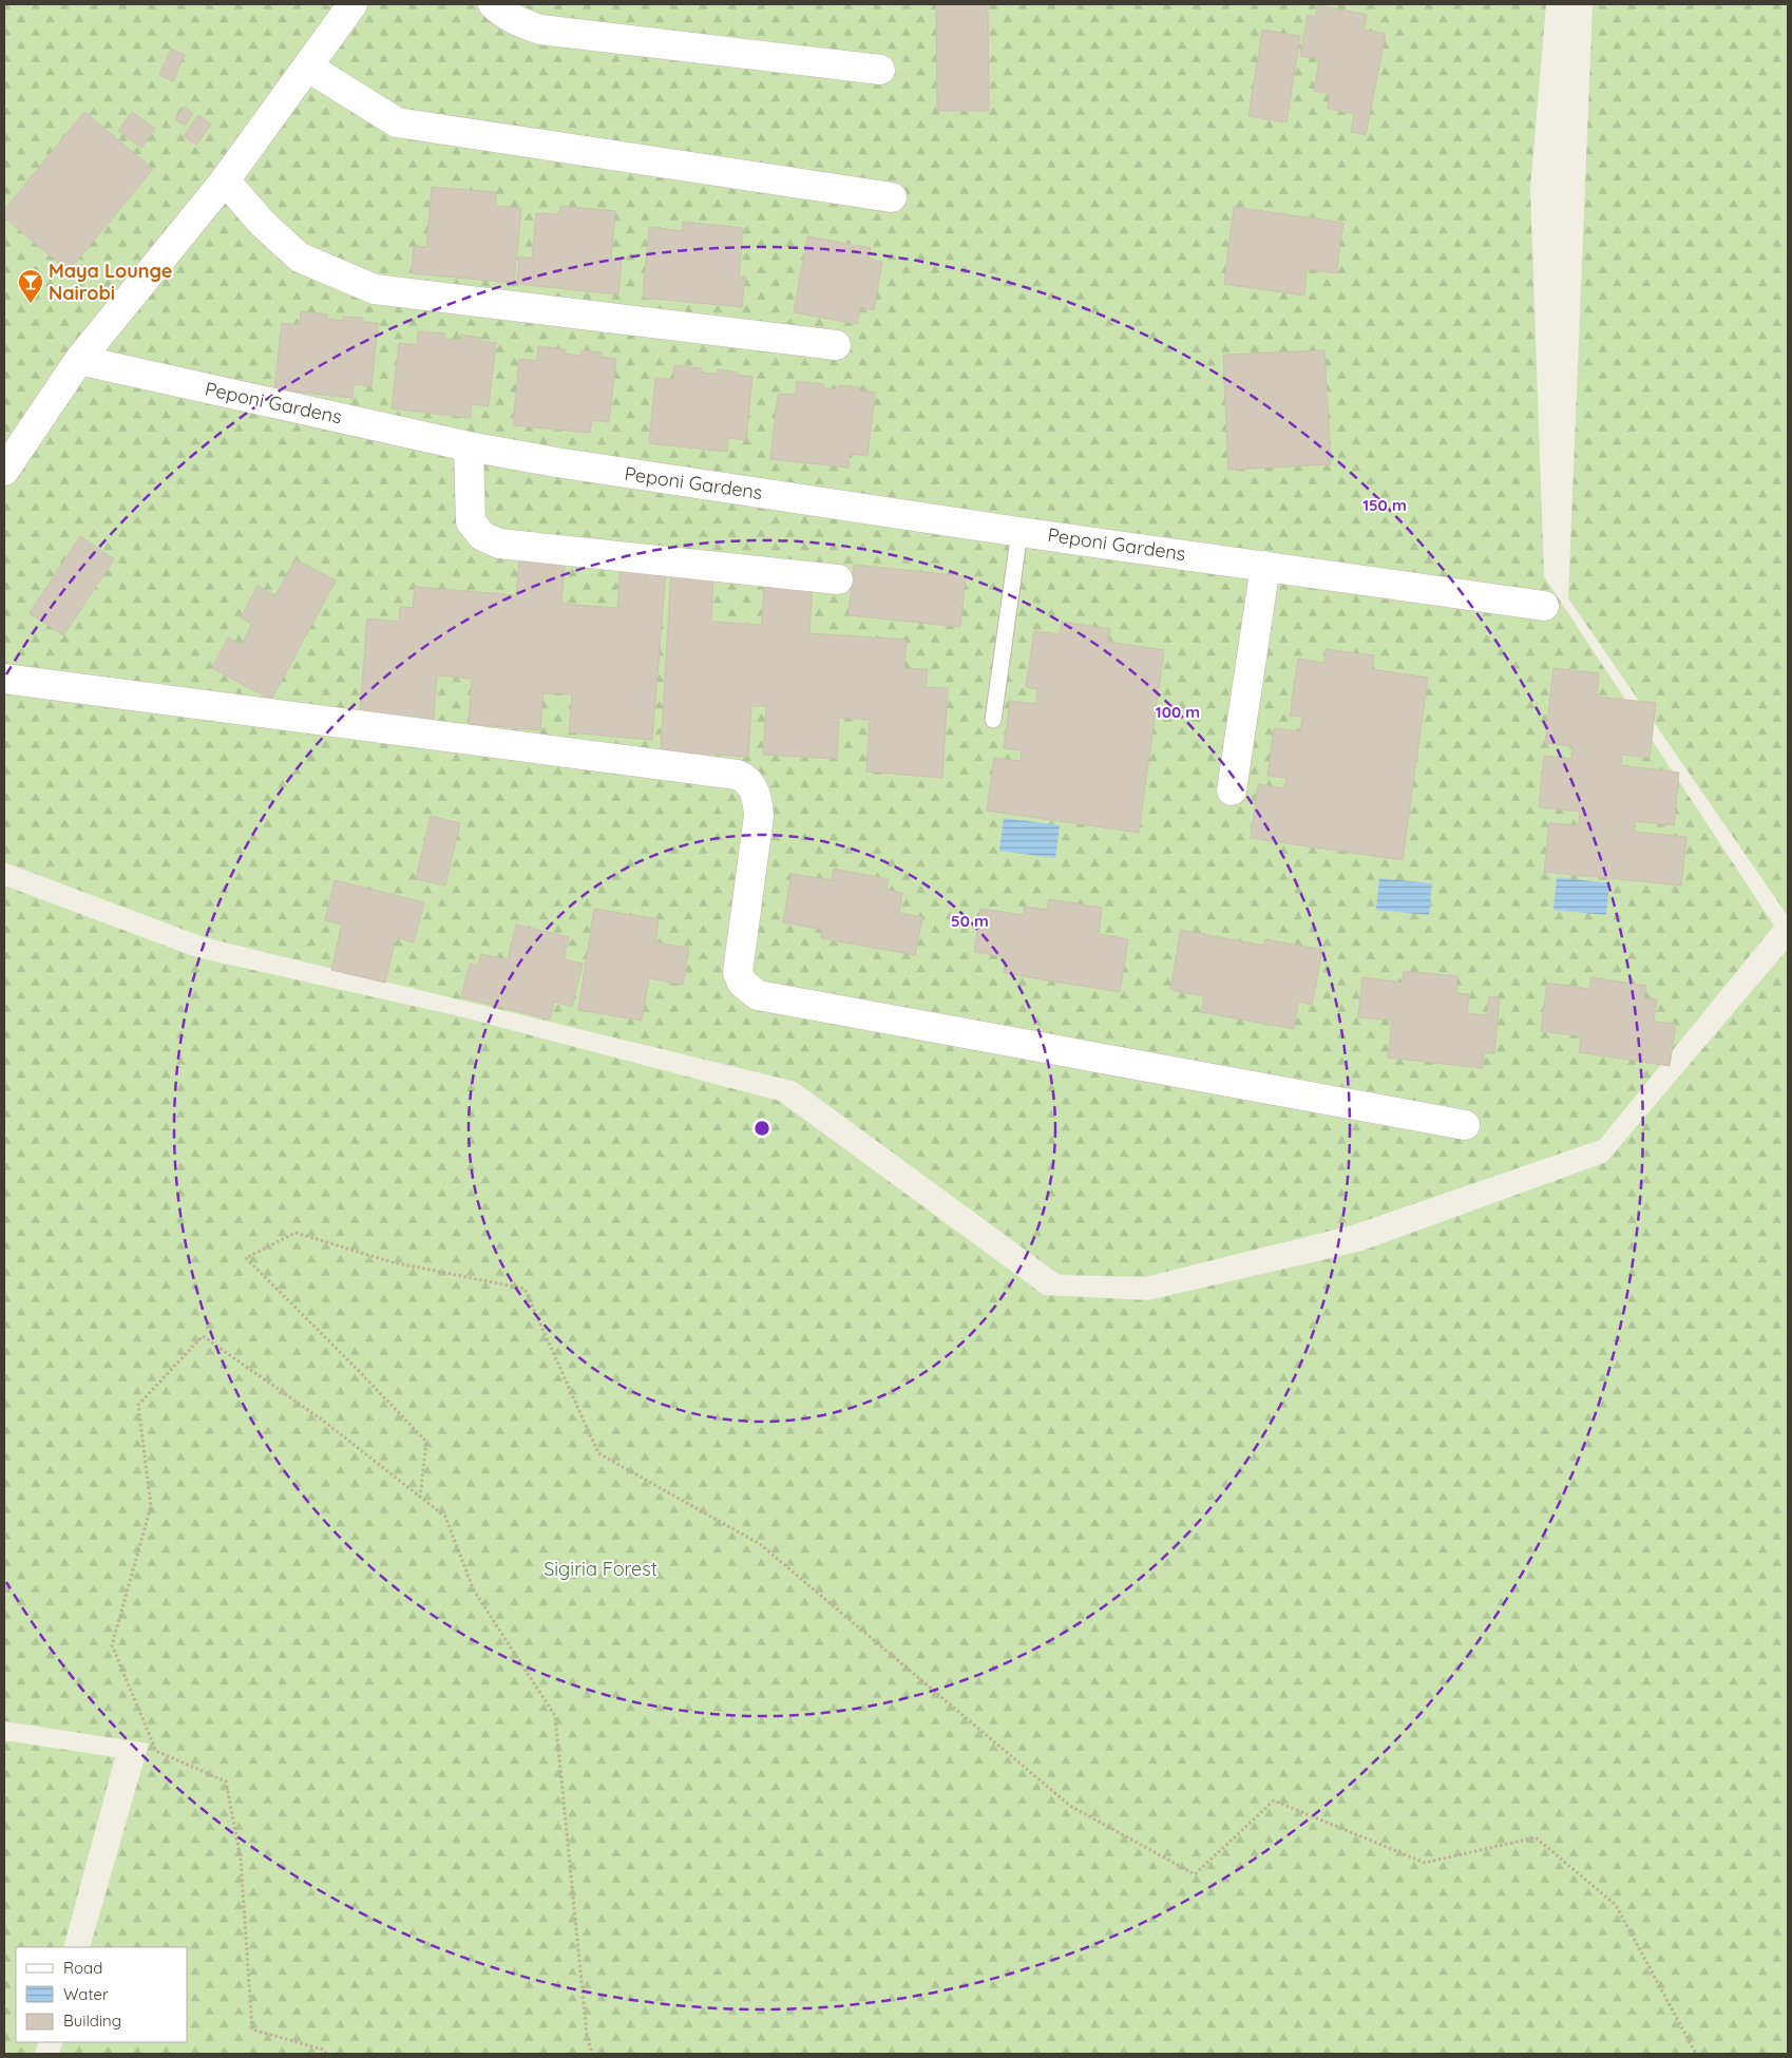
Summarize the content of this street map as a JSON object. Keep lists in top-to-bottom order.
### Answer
{
  "streets": {
    "street": ["Peponi Gardens"]
  },
  "parks": ["Sigiria Forest"],
  "places": {
    "bar": ["Maya Lounge Nairobi"]
  },
  "legend": ["Road", "Water", "Building"],
  "rings": ["150 m", "100 m", "50 m"]
}
